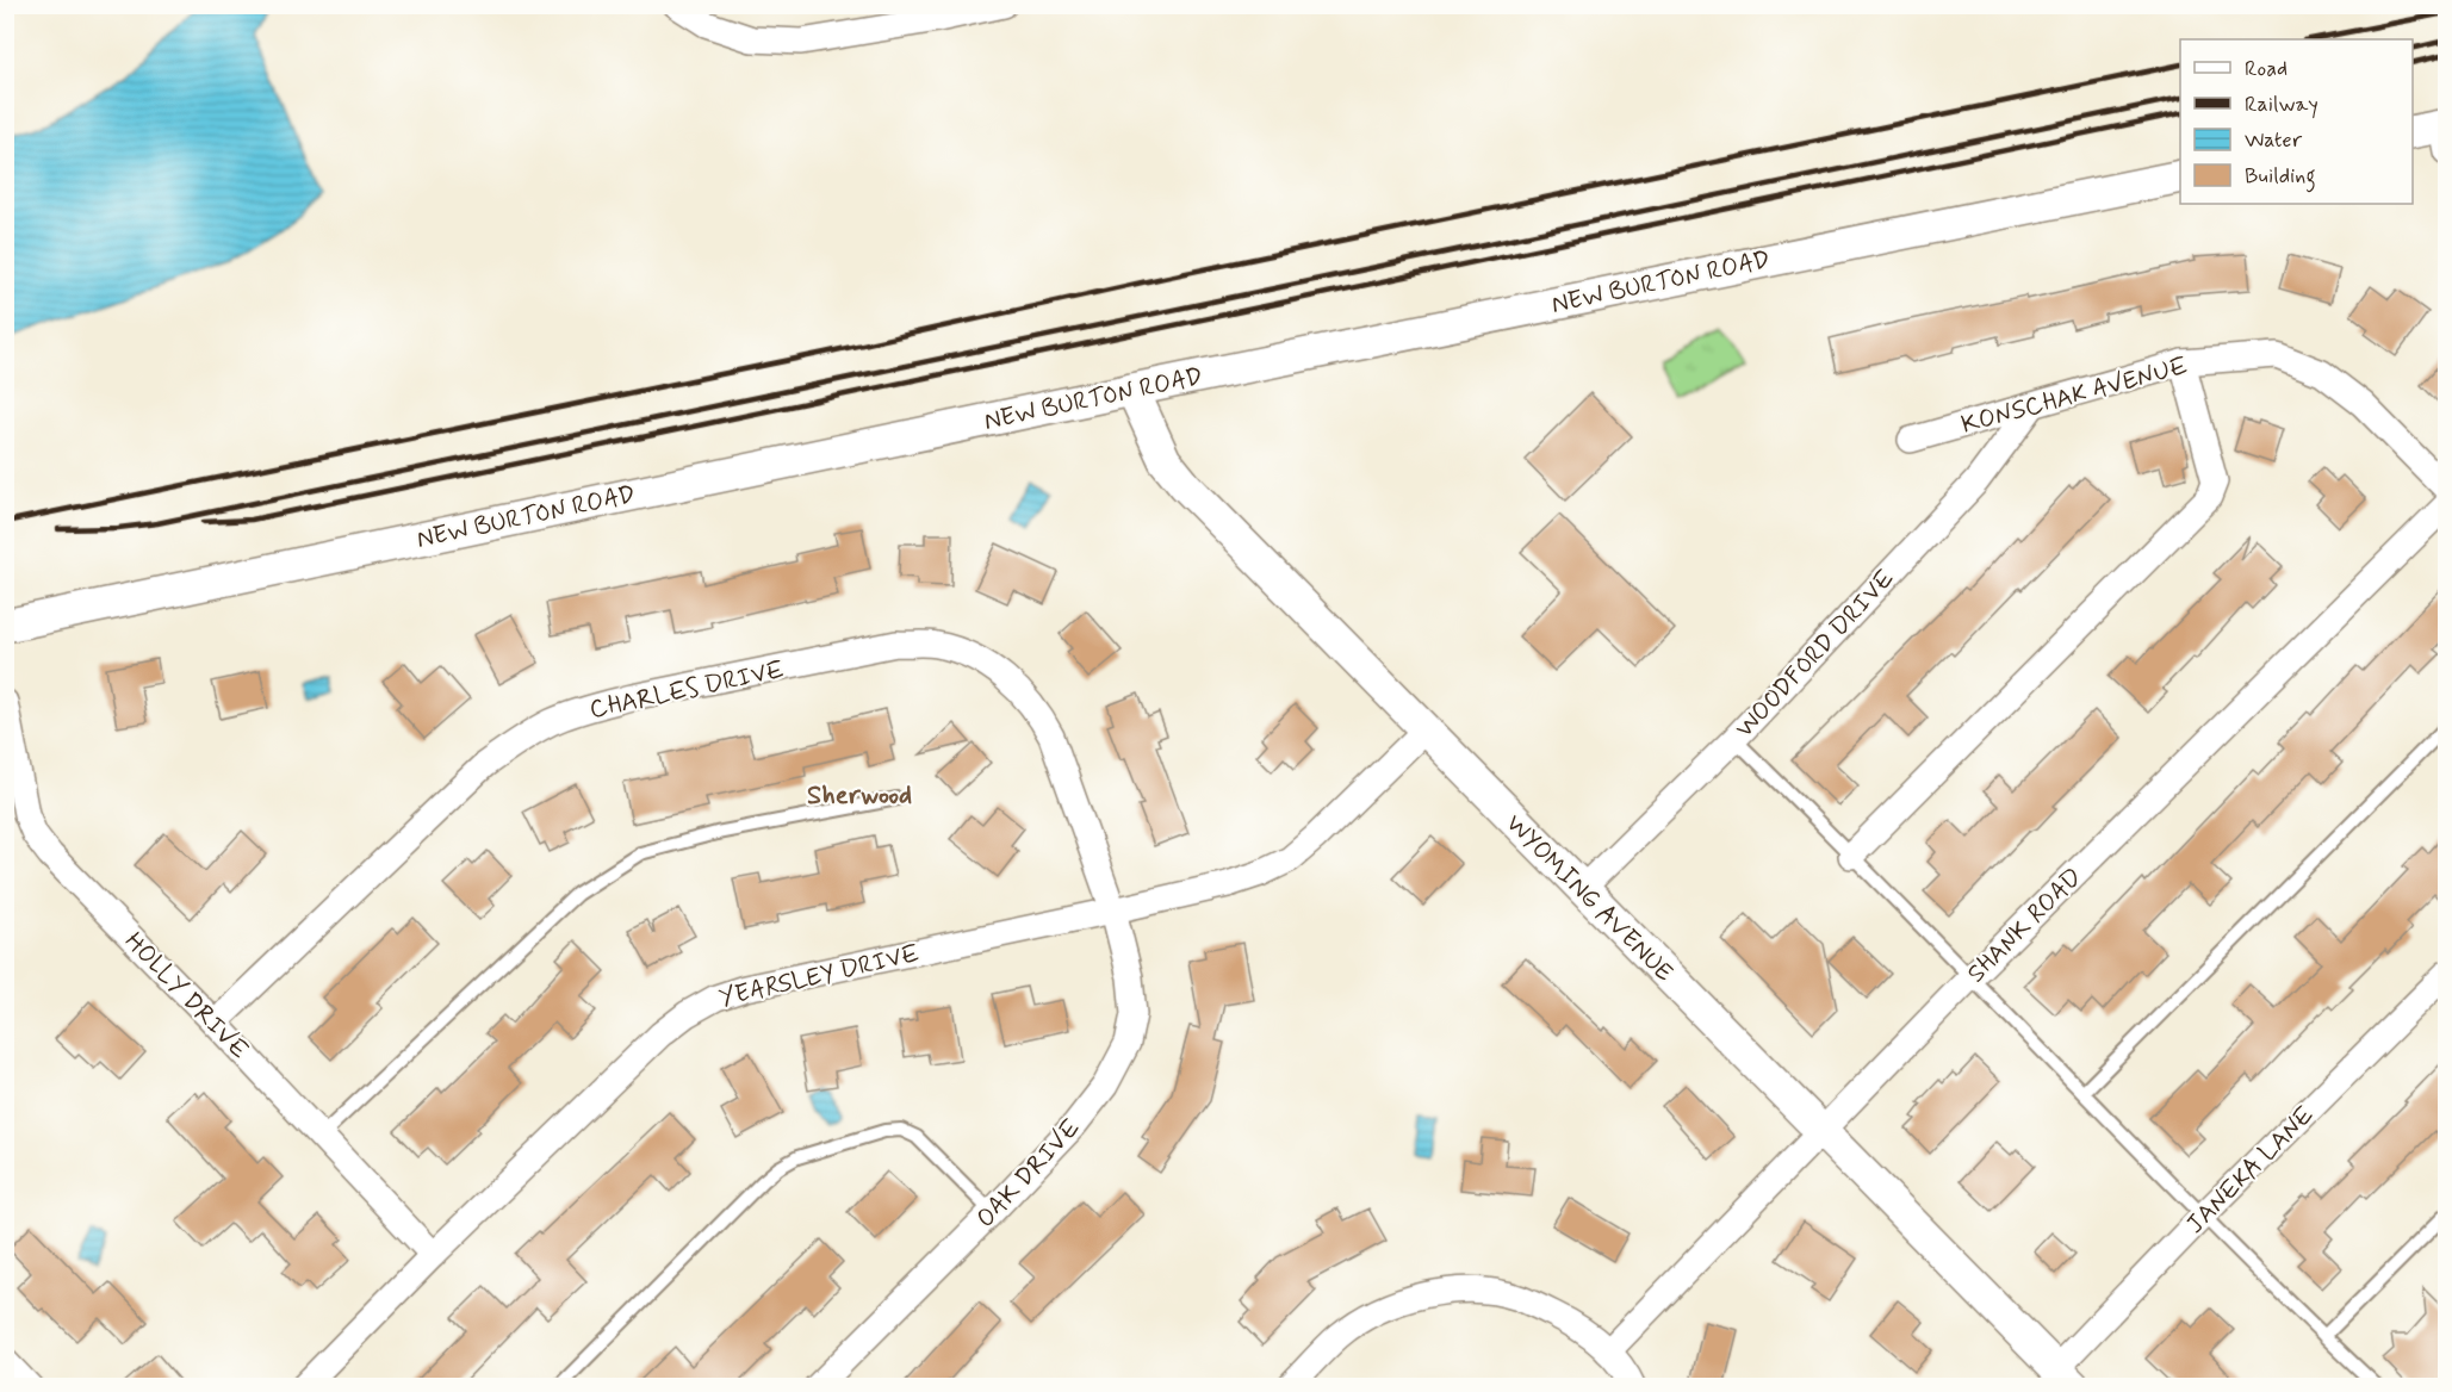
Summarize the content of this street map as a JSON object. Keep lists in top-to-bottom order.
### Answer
{
  "streets": {
    "street": [
      "NEW BURTON ROAD",
      "KONSCHAK AVENUE",
      "WOODFORD DRIVE",
      "CHARLES DRIVE",
      "WYOMING AVENUE",
      "SHANK ROAD",
      "YEARSLEY DRIVE",
      "HOLLY DRIVE",
      "JANEKA LANE",
      "OAK DRIVE"
    ]
  },
  "crossings": [
    ["NEW BURTON ROAD", "WYOMING AVENUE"],
    ["KONSCHAK AVENUE", "WOODFORD DRIVE"],
    ["WOODFORD DRIVE", "WYOMING AVENUE"],
    ["CHARLES DRIVE", "YEARSLEY DRIVE"],
    ["CHARLES DRIVE", "HOLLY DRIVE"],
    ["CHARLES DRIVE", "OAK DRIVE"],
    ["WYOMING AVENUE", "SHANK ROAD"],
    ["WYOMING AVENUE", "YEARSLEY DRIVE"],
    ["WYOMING AVENUE", "JANEKA LANE"],
    ["YEARSLEY DRIVE", "HOLLY DRIVE"],
    ["YEARSLEY DRIVE", "OAK DRIVE"]
  ],
  "districts": ["Sherwood"],
  "legend": [
    "Road",
    "Railway",
    "Water",
    "Building"
  ]
}
